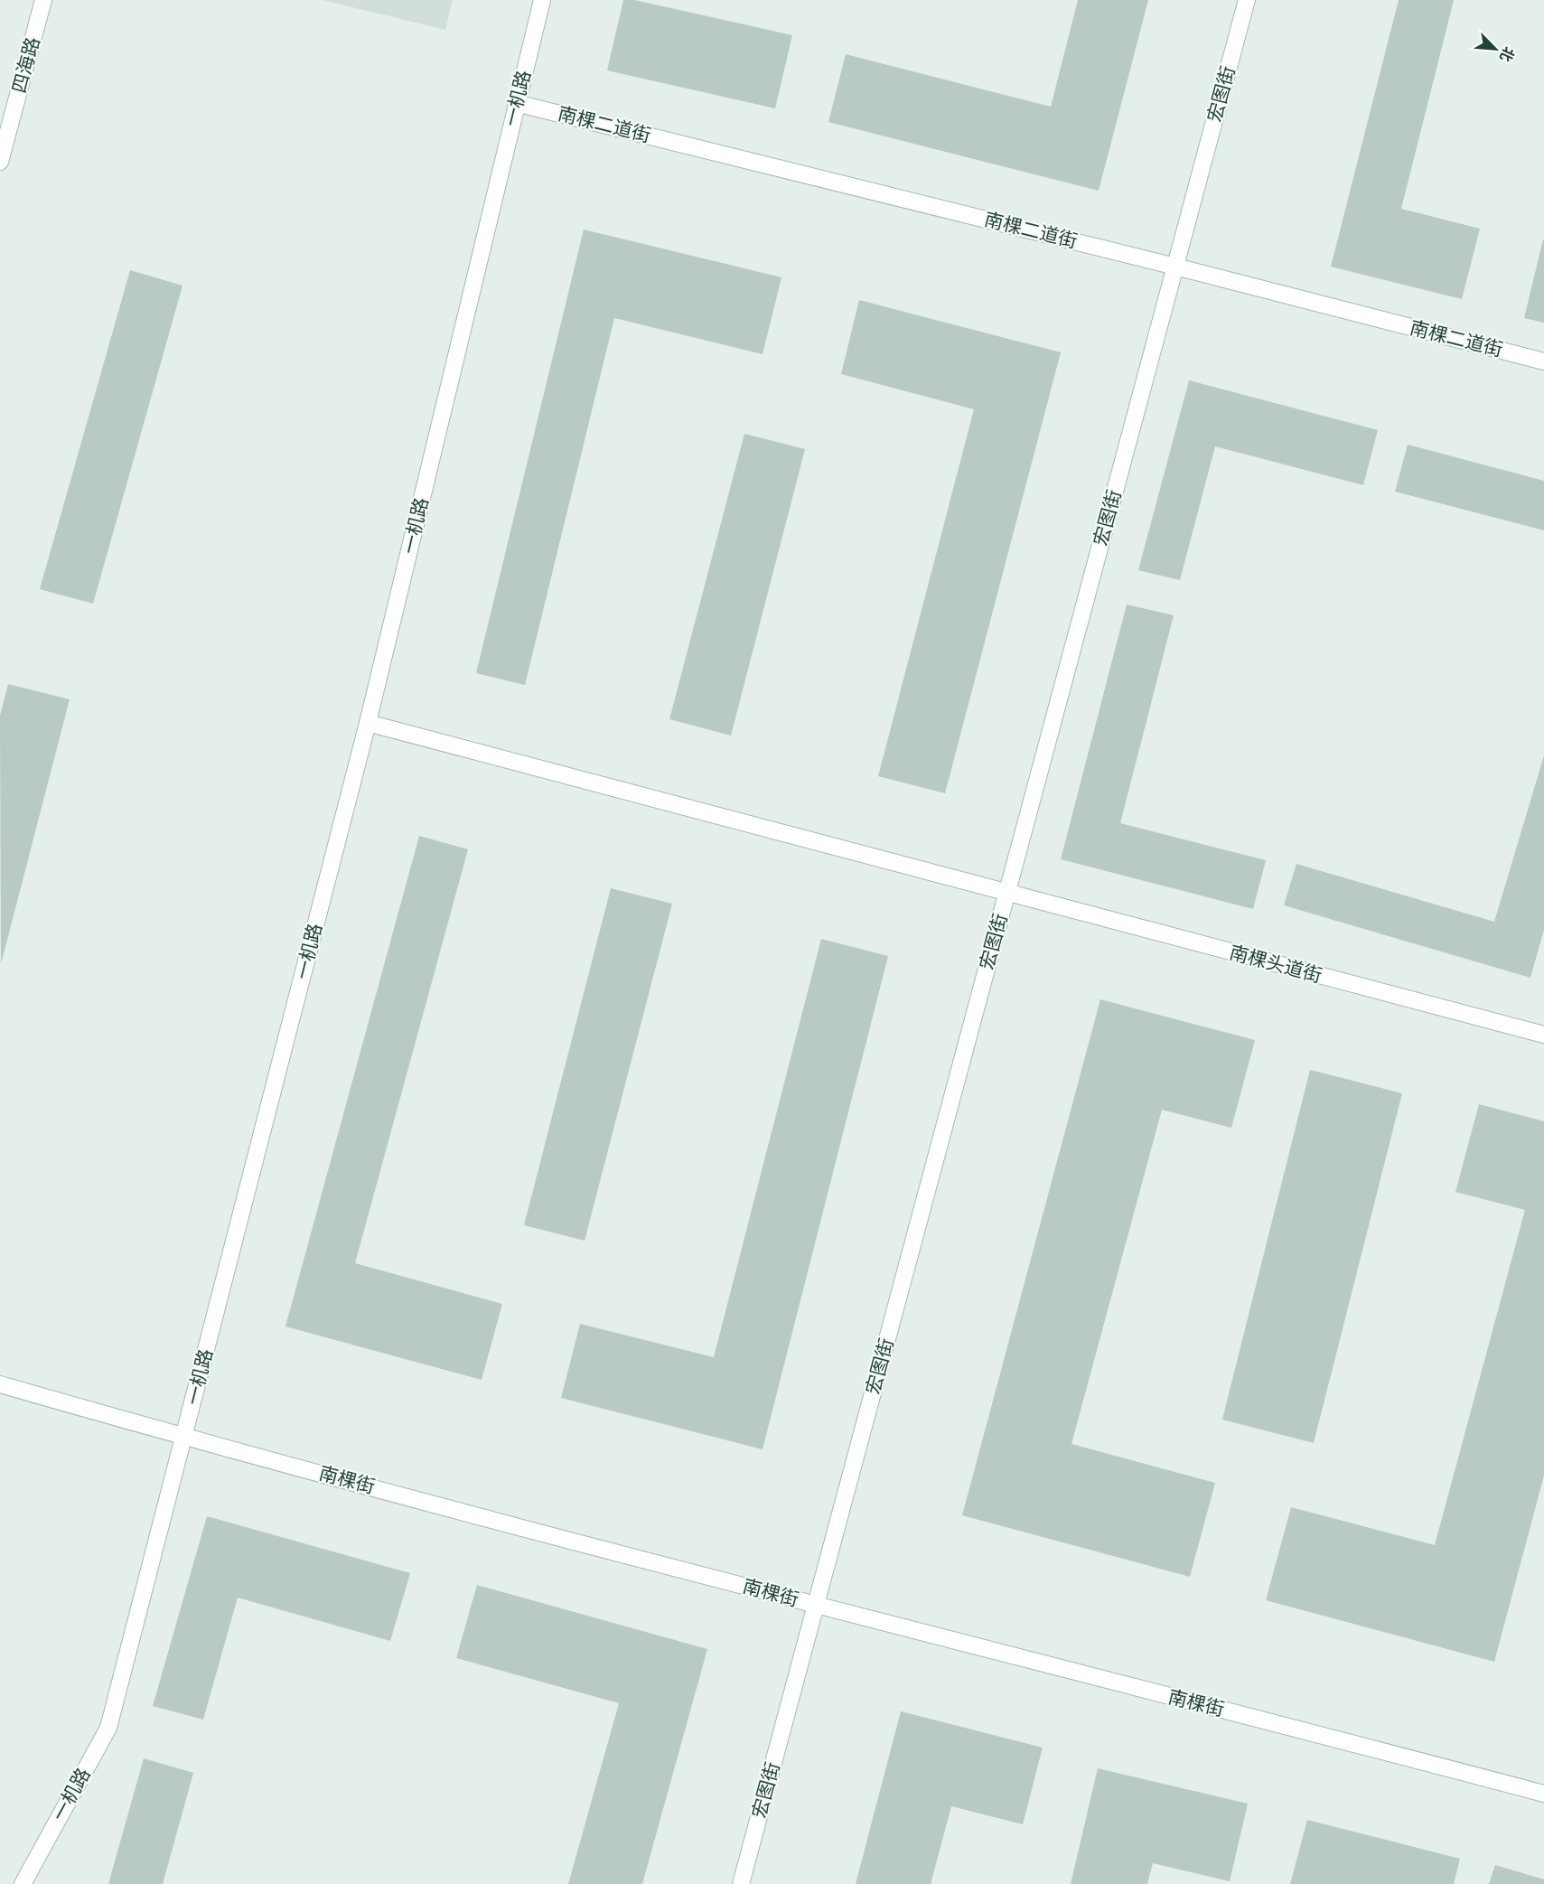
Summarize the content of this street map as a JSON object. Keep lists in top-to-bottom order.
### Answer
{
  "streets": {
    "street": [
      "四海路",
      "宏图街",
      "一机路",
      "南棵二道街",
      "南棵头道街",
      "南棵街"
    ]
  },
  "crossings": [
    ["宏图街", "南棵二道街"],
    ["宏图街", "南棵头道街"],
    ["宏图街", "南棵街"],
    ["一机路", "南棵二道街"],
    ["一机路", "南棵头道街"],
    ["一机路", "南棵街"]
  ],
  "north": "bottom right"
}
